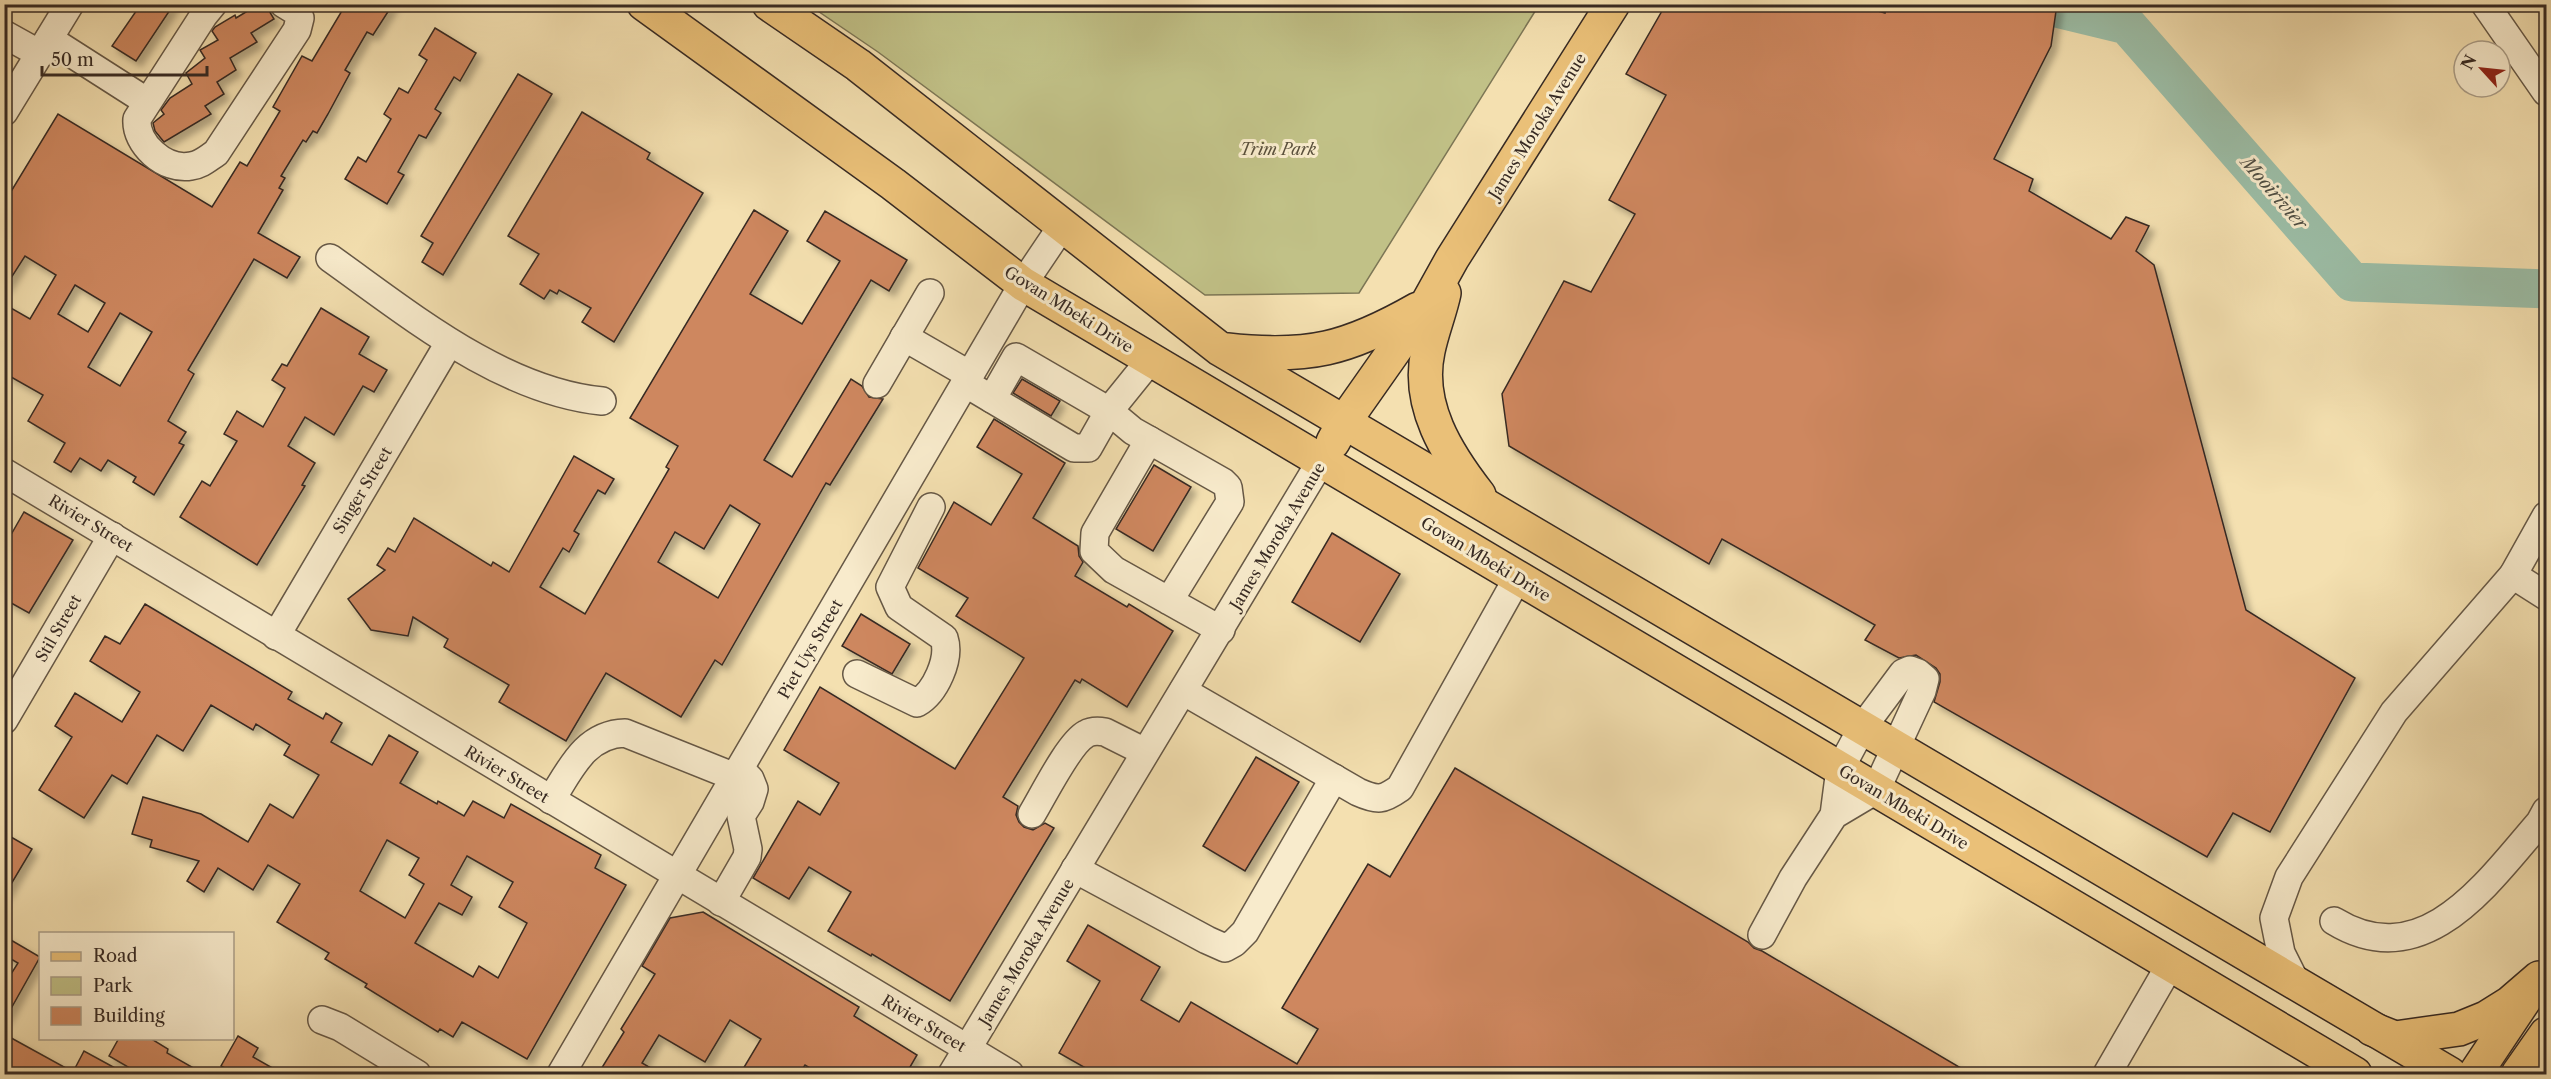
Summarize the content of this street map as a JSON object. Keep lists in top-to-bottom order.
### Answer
{
  "streets": {
    "main road": ["James Moroka Avenue", "Govan Mbeki Drive"],
    "street": [
      "Singer Street",
      "Rivier Street",
      "Stil Street",
      "Piet Uys Street"
    ]
  },
  "crossings": [
    ["James Moroka Avenue", "Govan Mbeki Drive"],
    ["James Moroka Avenue", "Rivier Street"],
    ["Govan Mbeki Drive", "Piet Uys Street"],
    ["Singer Street", "Rivier Street"],
    ["Rivier Street", "Stil Street"],
    ["Rivier Street", "Piet Uys Street"]
  ],
  "water": ["Mooirivier"],
  "parks": ["Trim Park"],
  "legend": ["Road", "Park", "Building"],
  "scale_bar": "50 m",
  "north": "top left"
}
